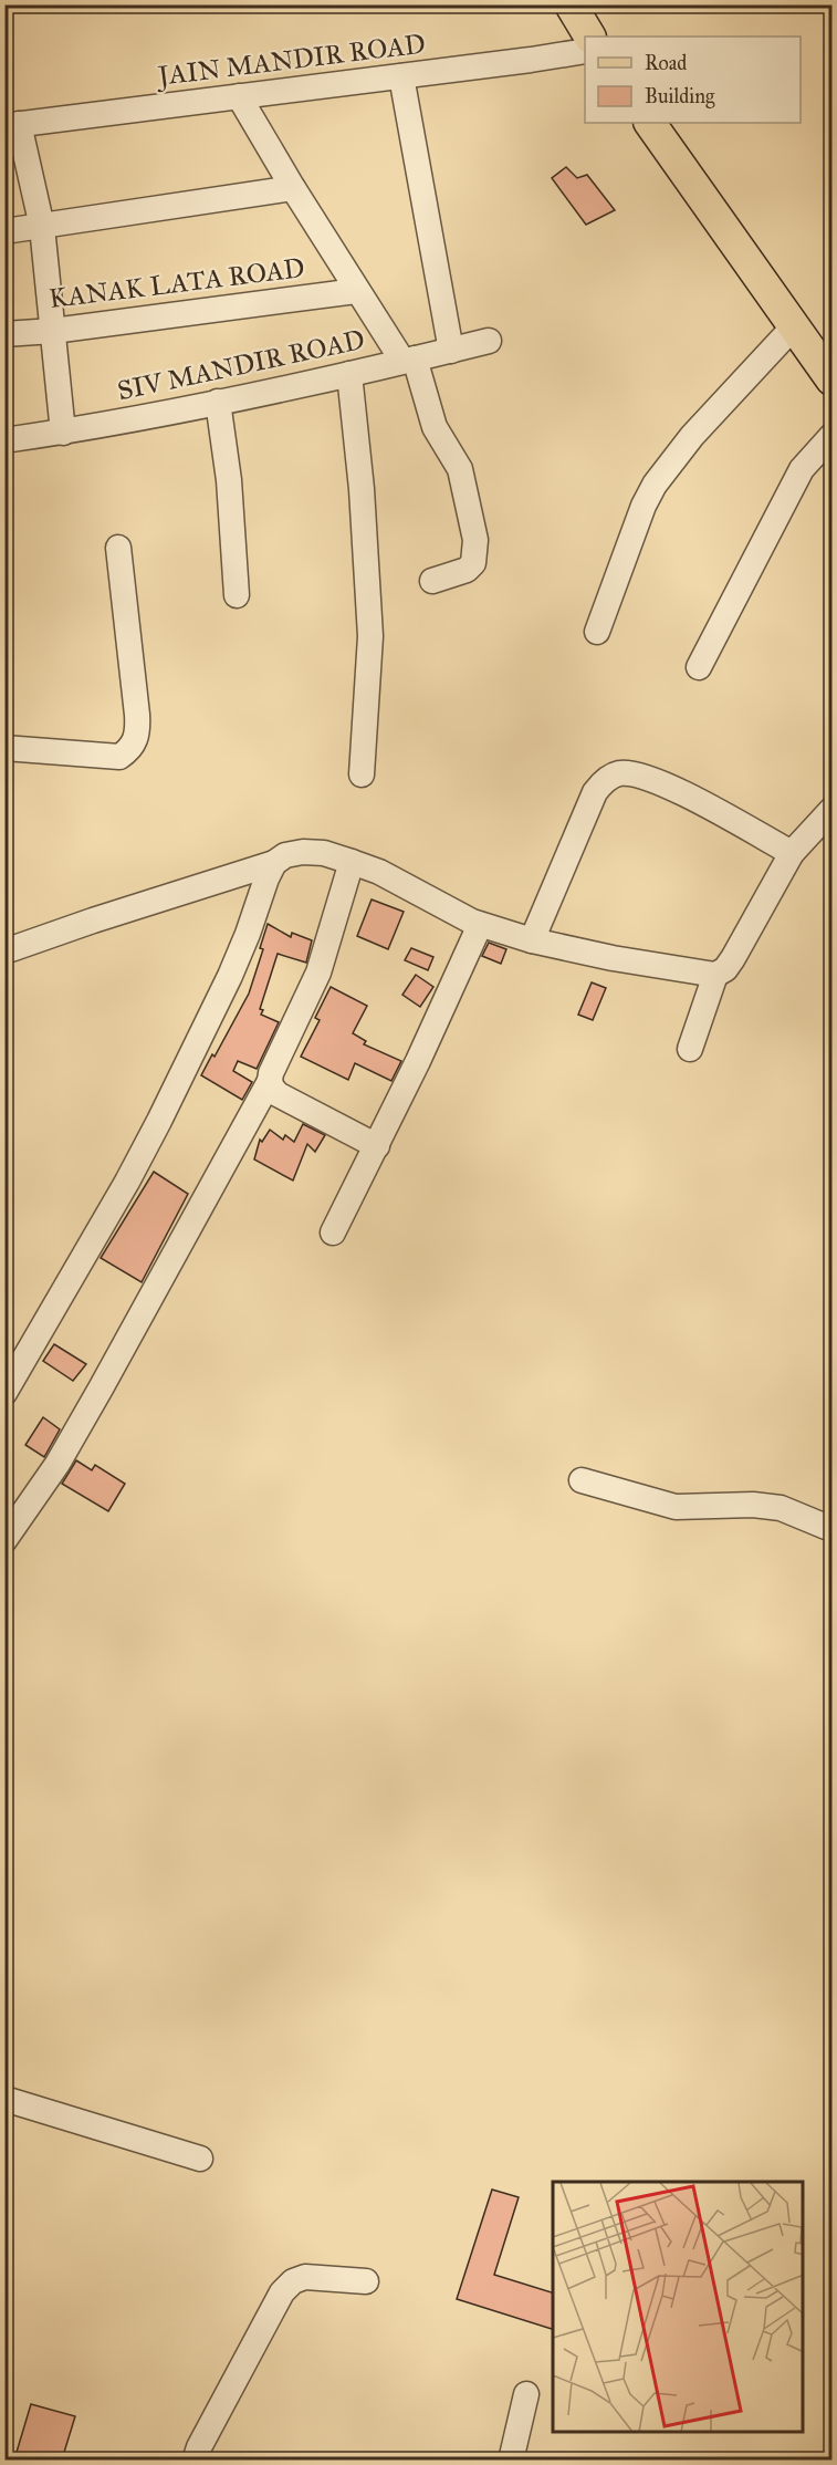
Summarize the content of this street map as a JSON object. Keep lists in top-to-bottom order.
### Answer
{
  "streets": {
    "street": ["JAIN MANDIR ROAD", "KANAK LATA ROAD", "SIV MANDIR ROAD"]
  },
  "legend": ["Road", "Building"]
}
